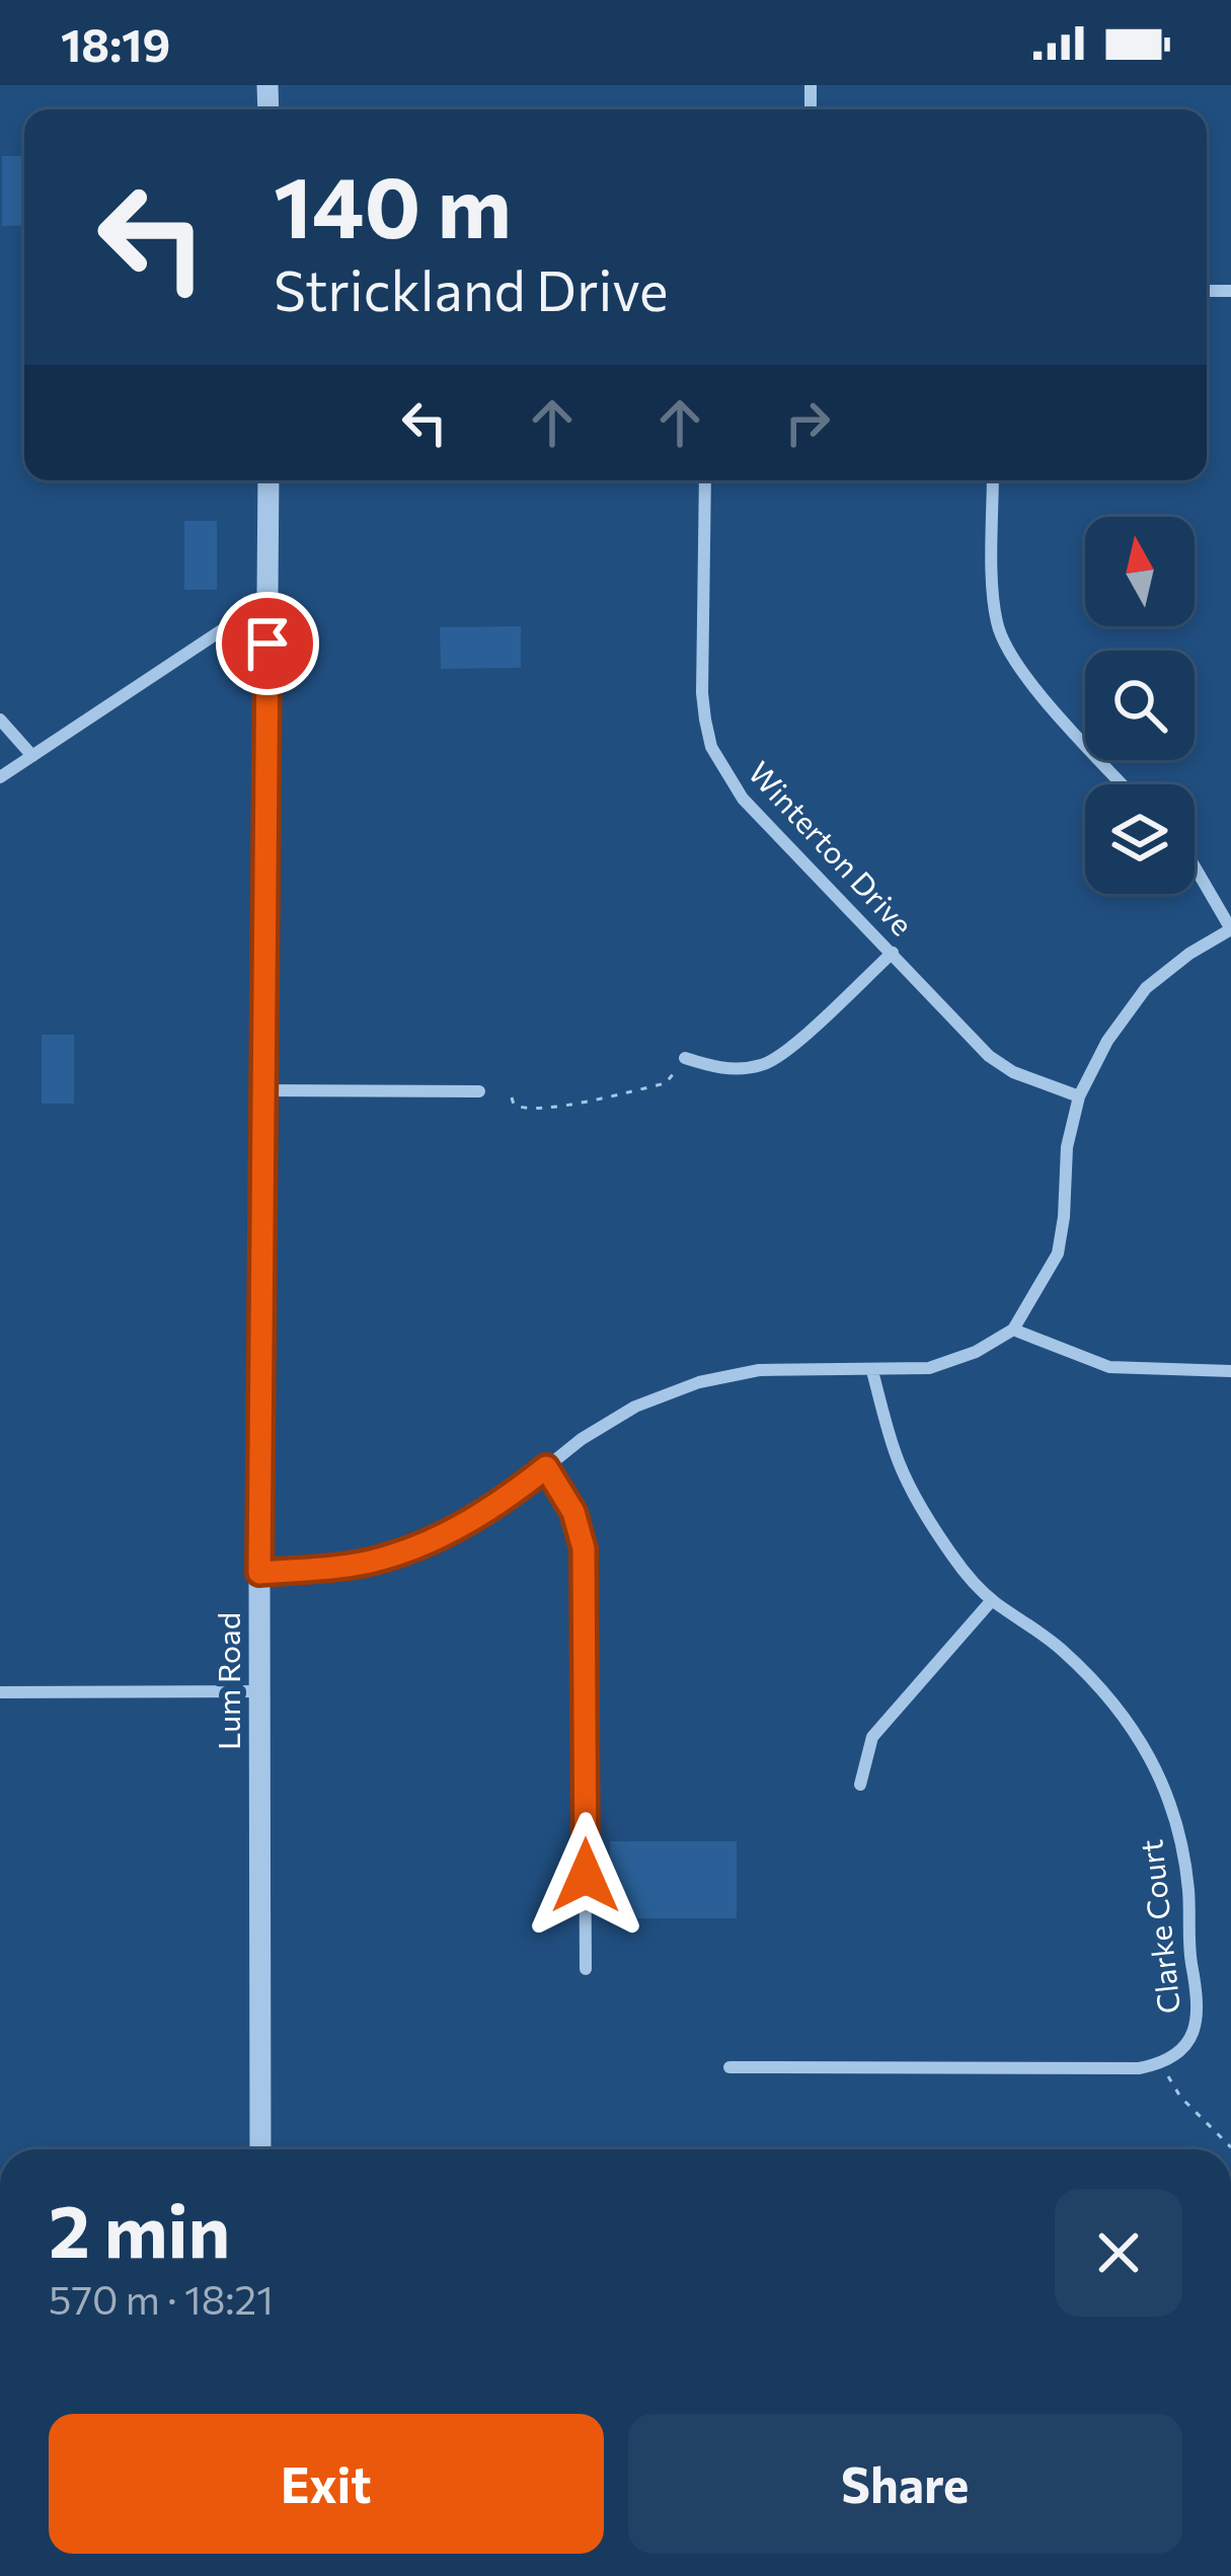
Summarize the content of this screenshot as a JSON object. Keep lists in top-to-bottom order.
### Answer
{
  "streets": {
    "street": ["Winterton Drive", "Lum Road", "Clarke Court"]
  },
  "north": "top",
  "page": {
    "status": "18:19",
    "turn": ["140 m", "Strickland Drive"],
    "heading": ["2 min", "570 m · 18:21"],
    "buttons": ["Exit", "Share"]
  }
}
